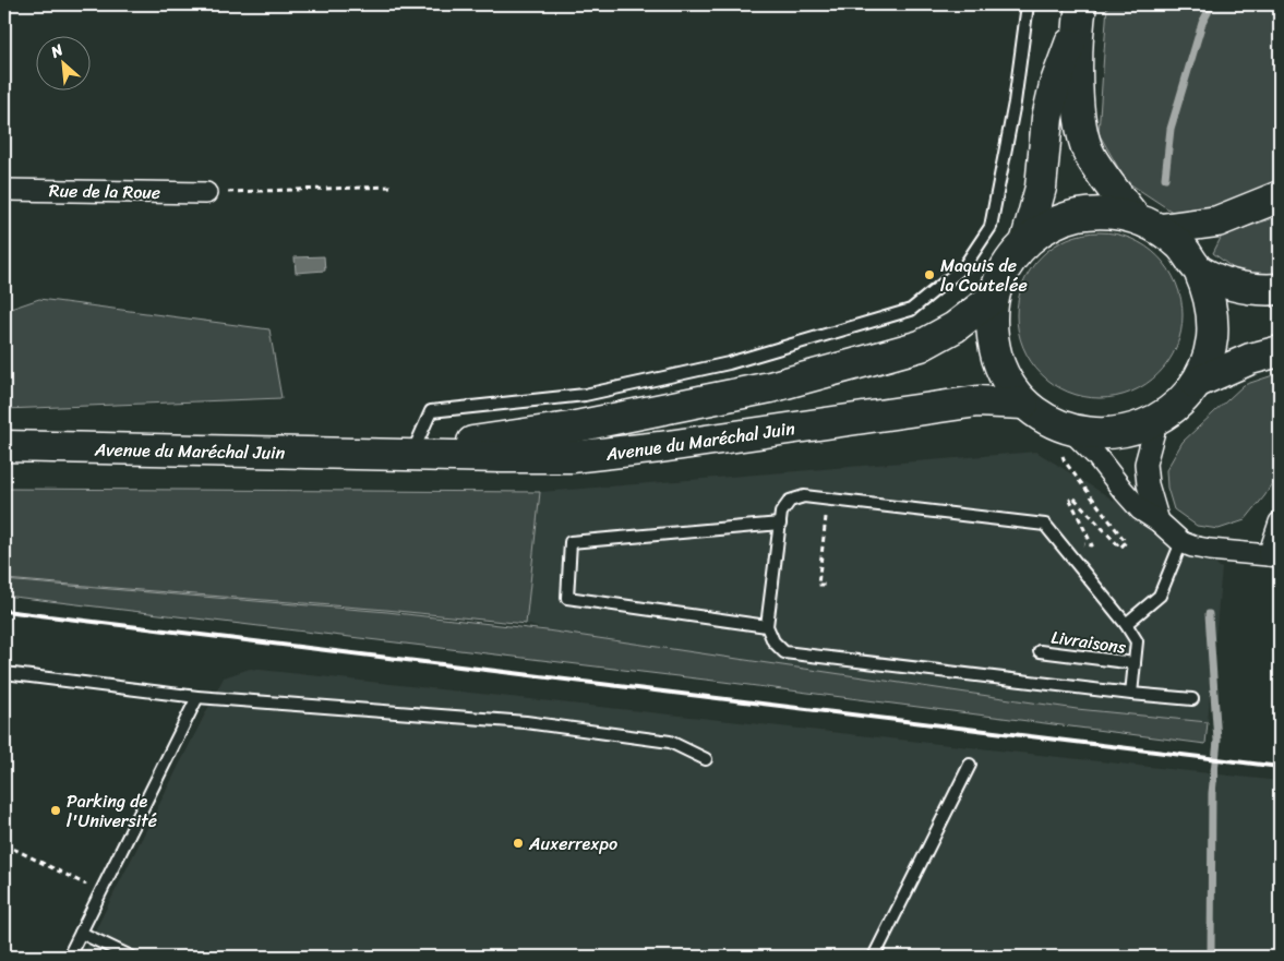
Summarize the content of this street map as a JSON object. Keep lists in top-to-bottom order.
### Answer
{
  "streets": {
    "main road": ["Avenue du Maréchal Juin"],
    "street": ["Rue de la Roue"],
    "lane": ["Livraisons"]
  },
  "places": ["Maquis de la Coutelée", "Parking de l'Université", "Auxerrexpo"],
  "north": "top left"
}
